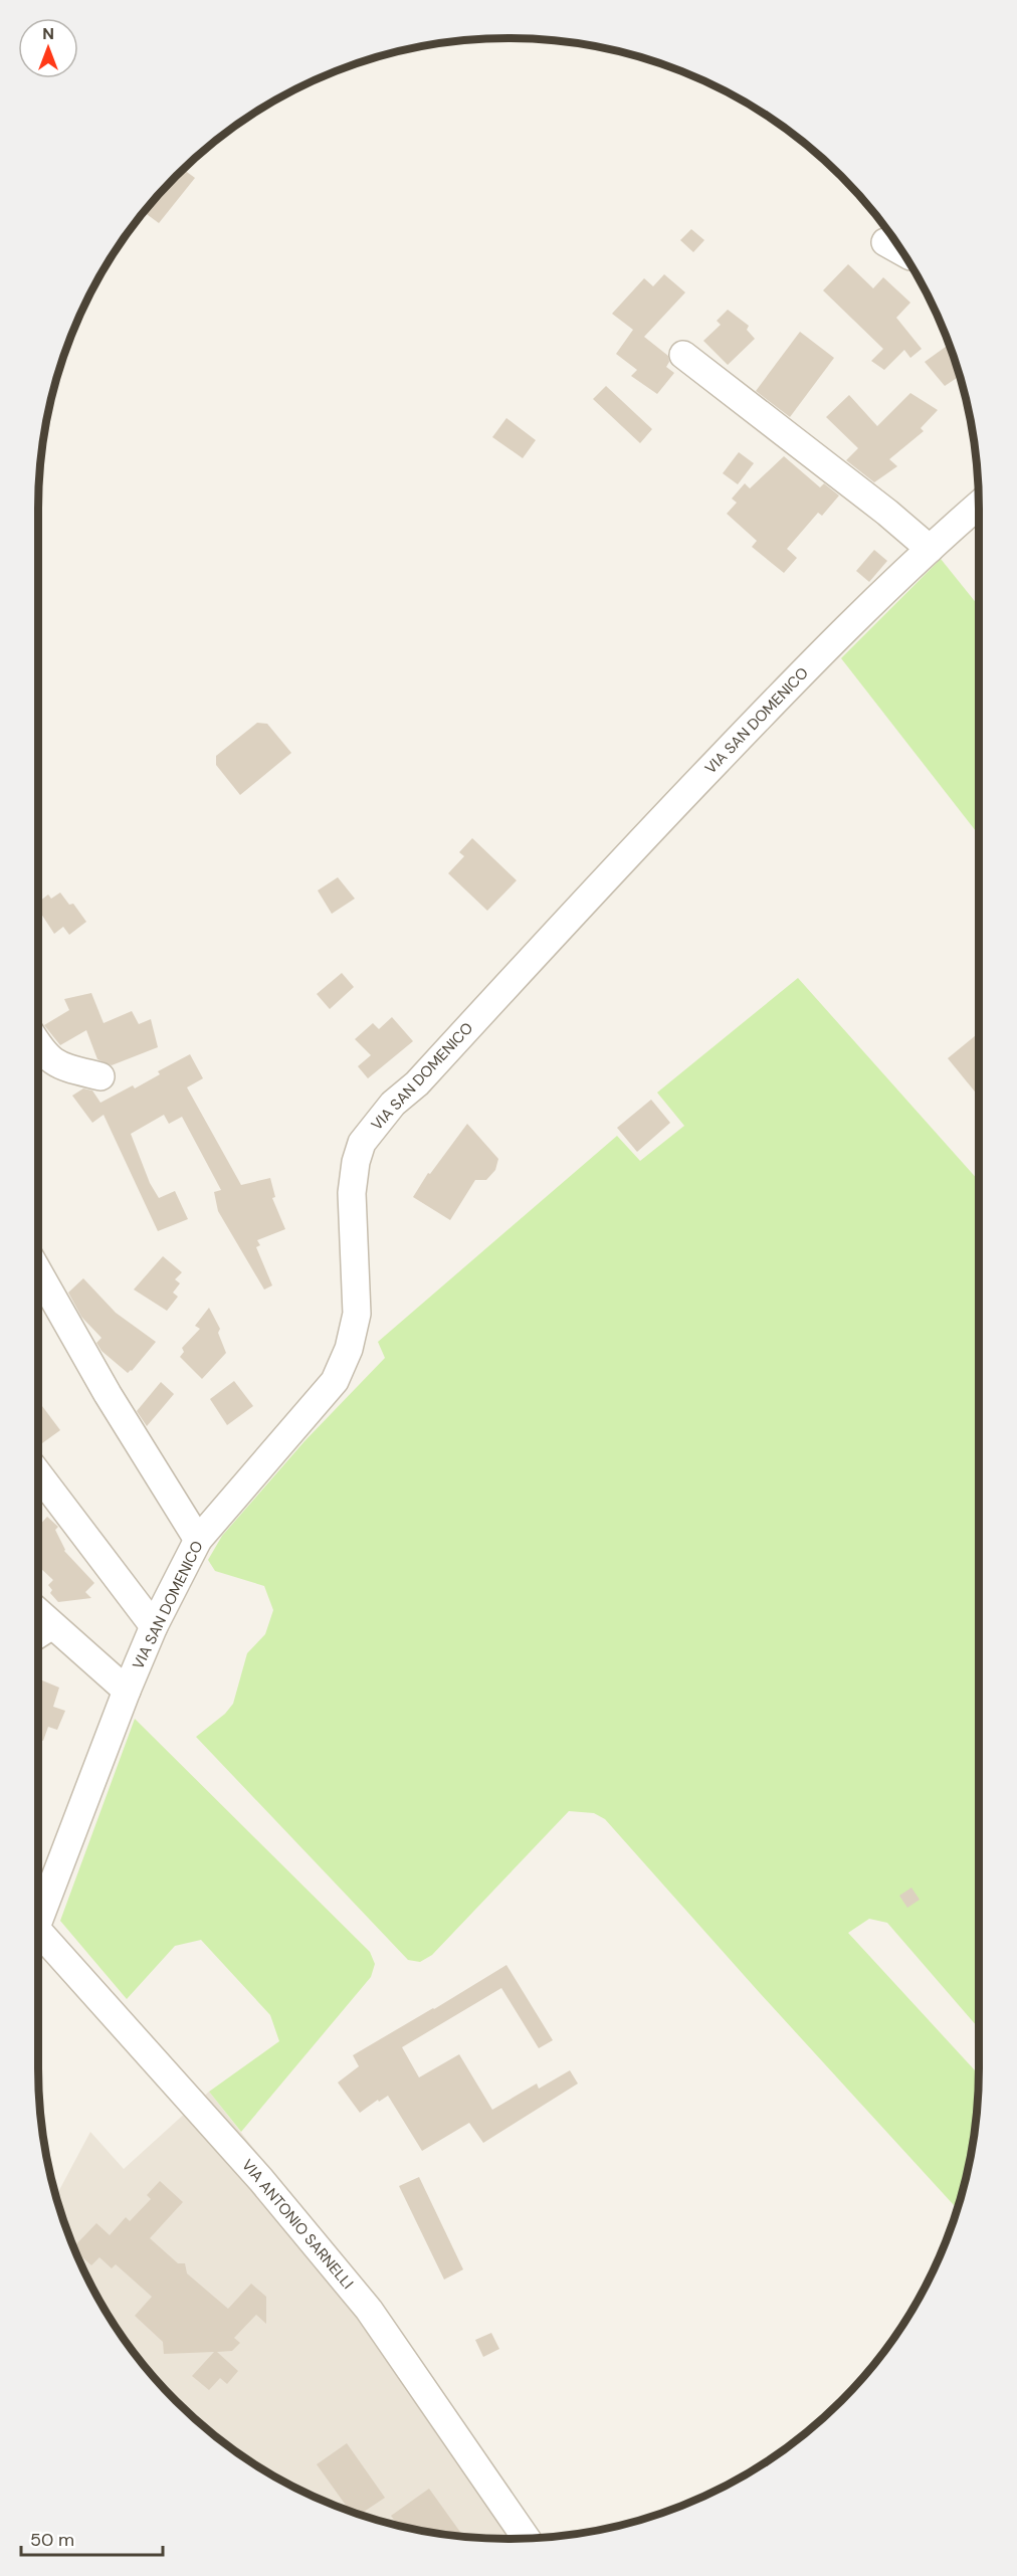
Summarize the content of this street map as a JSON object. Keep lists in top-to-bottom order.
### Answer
{
  "streets": {
    "street": ["VIA SAN DOMENICO", "VIA ANTONIO SARNELLI"]
  },
  "scale_bar": "50 m",
  "north": "top"
}
